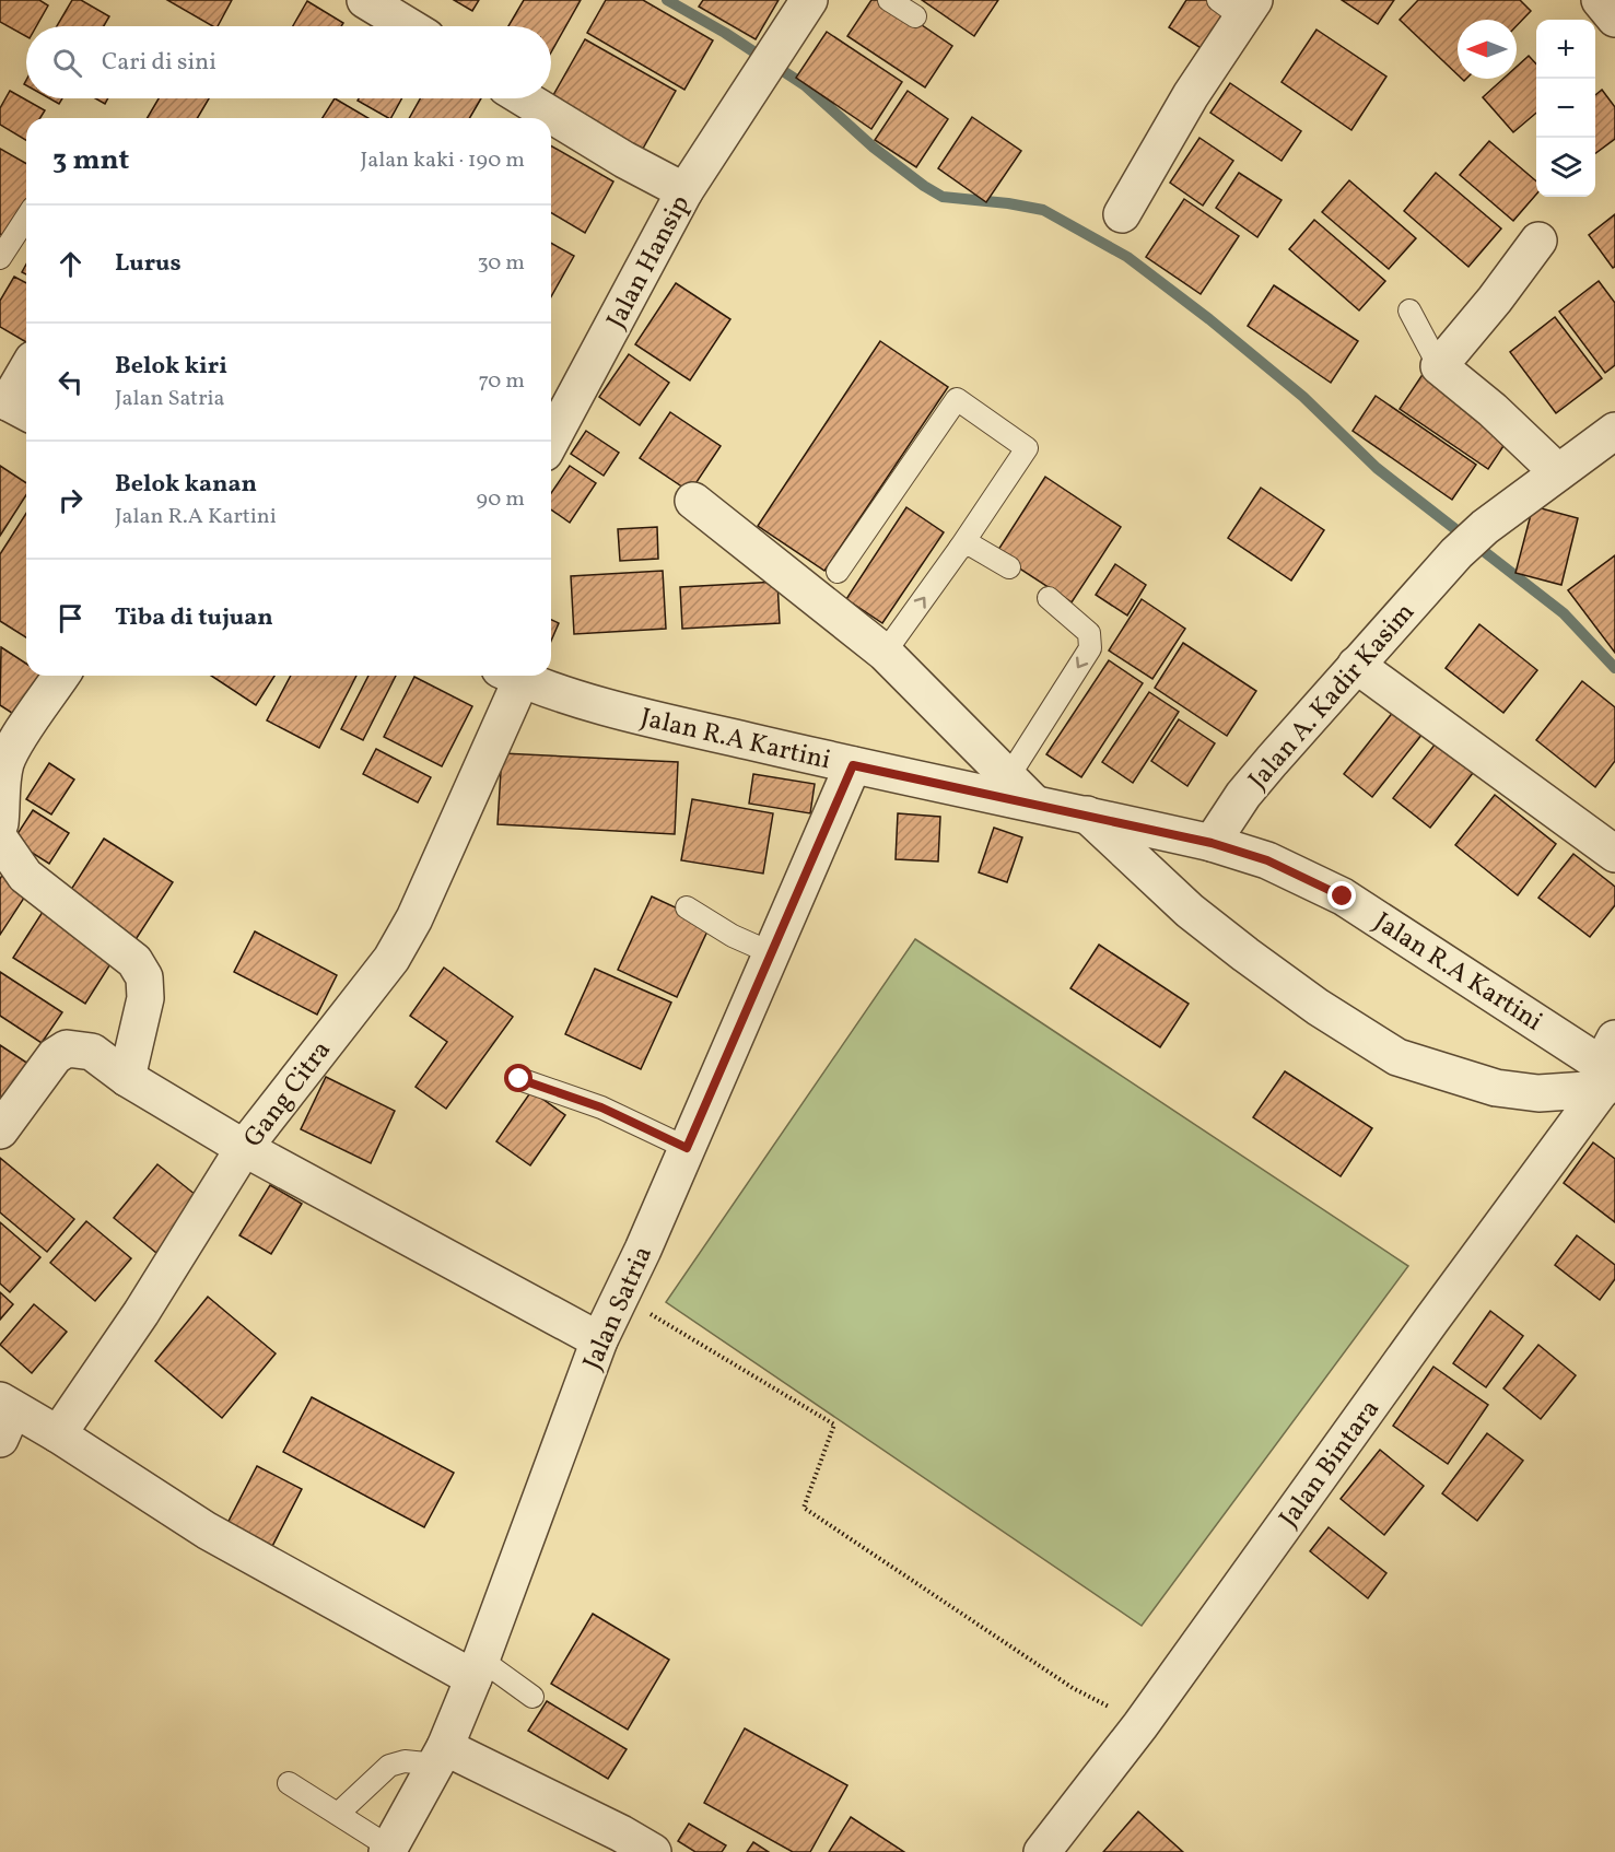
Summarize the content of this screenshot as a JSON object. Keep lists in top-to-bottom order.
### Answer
{
  "streets": {
    "street": [
      "Jalan Hansip",
      "Jalan A. Kadir Kasim",
      "Jalan R.A Kartini",
      "Gang Citra",
      "Jalan Satria",
      "Jalan Bintara"
    ]
  },
  "crossings": [
    ["Jalan A. Kadir Kasim", "Jalan R.A Kartini"],
    ["Jalan R.A Kartini", "Jalan Satria"],
    ["Jalan R.A Kartini", "Jalan Bintara"]
  ],
  "north": "left",
  "page": {
    "map_buttons": ["+", "−"],
    "search": "Cari di sini",
    "heading": ["3 mnt", "Jalan kaki · 190 m"],
    "list": [
      ["Lurus", "30 m"],
      ["Belok kiri", "Jalan Satria", "70 m"],
      ["Belok kanan", "Jalan R.A Kartini", "90 m"],
      "Tiba di tujuan"
    ]
  }
}
